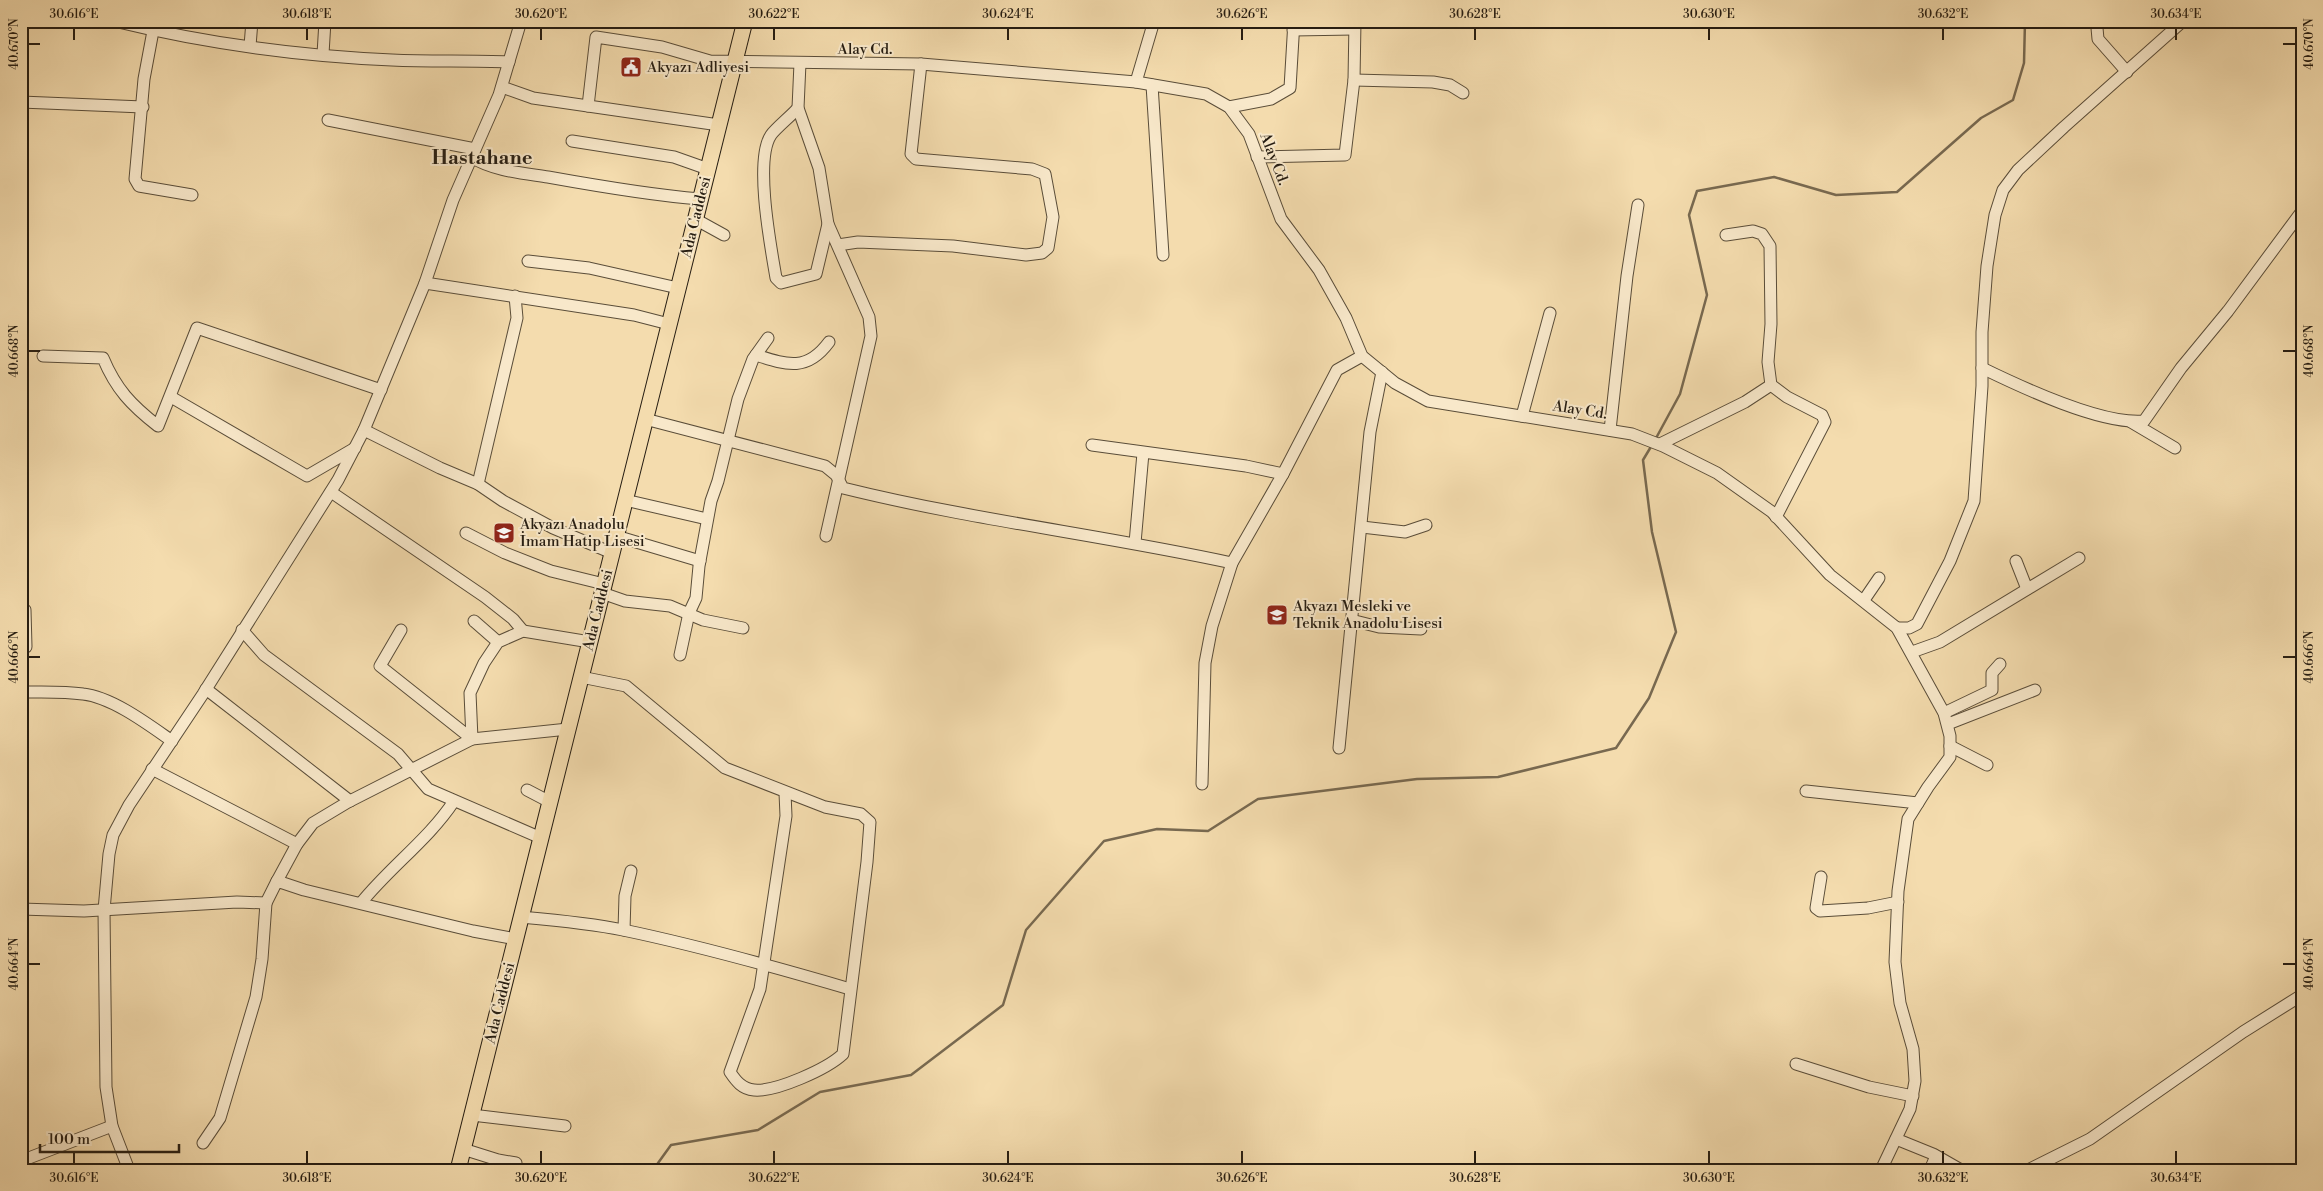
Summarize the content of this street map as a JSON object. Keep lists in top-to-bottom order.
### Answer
{
  "streets": {
    "main road": ["Ada Caddesi"],
    "street": ["Alay Cd."]
  },
  "crossings": [
    ["Alay Cd.", "Ada Caddesi"]
  ],
  "districts": ["Hastahane"],
  "places": {
    "public building": ["Akyazı Adliyesi"],
    "school or university": ["Akyazı Anadolu İmam Hatip Lisesi", "Akyazı Mesleki ve Teknik Anadolu Lisesi"]
  },
  "scale_bar": "100 m",
  "coordinates": [
    "30.616°E",
    "30.618°E",
    "30.620°E",
    "30.622°E",
    "30.624°E",
    "30.626°E",
    "30.628°E",
    "30.630°E",
    "30.632°E",
    "30.634°E",
    "40.670°N",
    "40.668°N",
    "40.666°N",
    "40.664°N"
  ]
}
